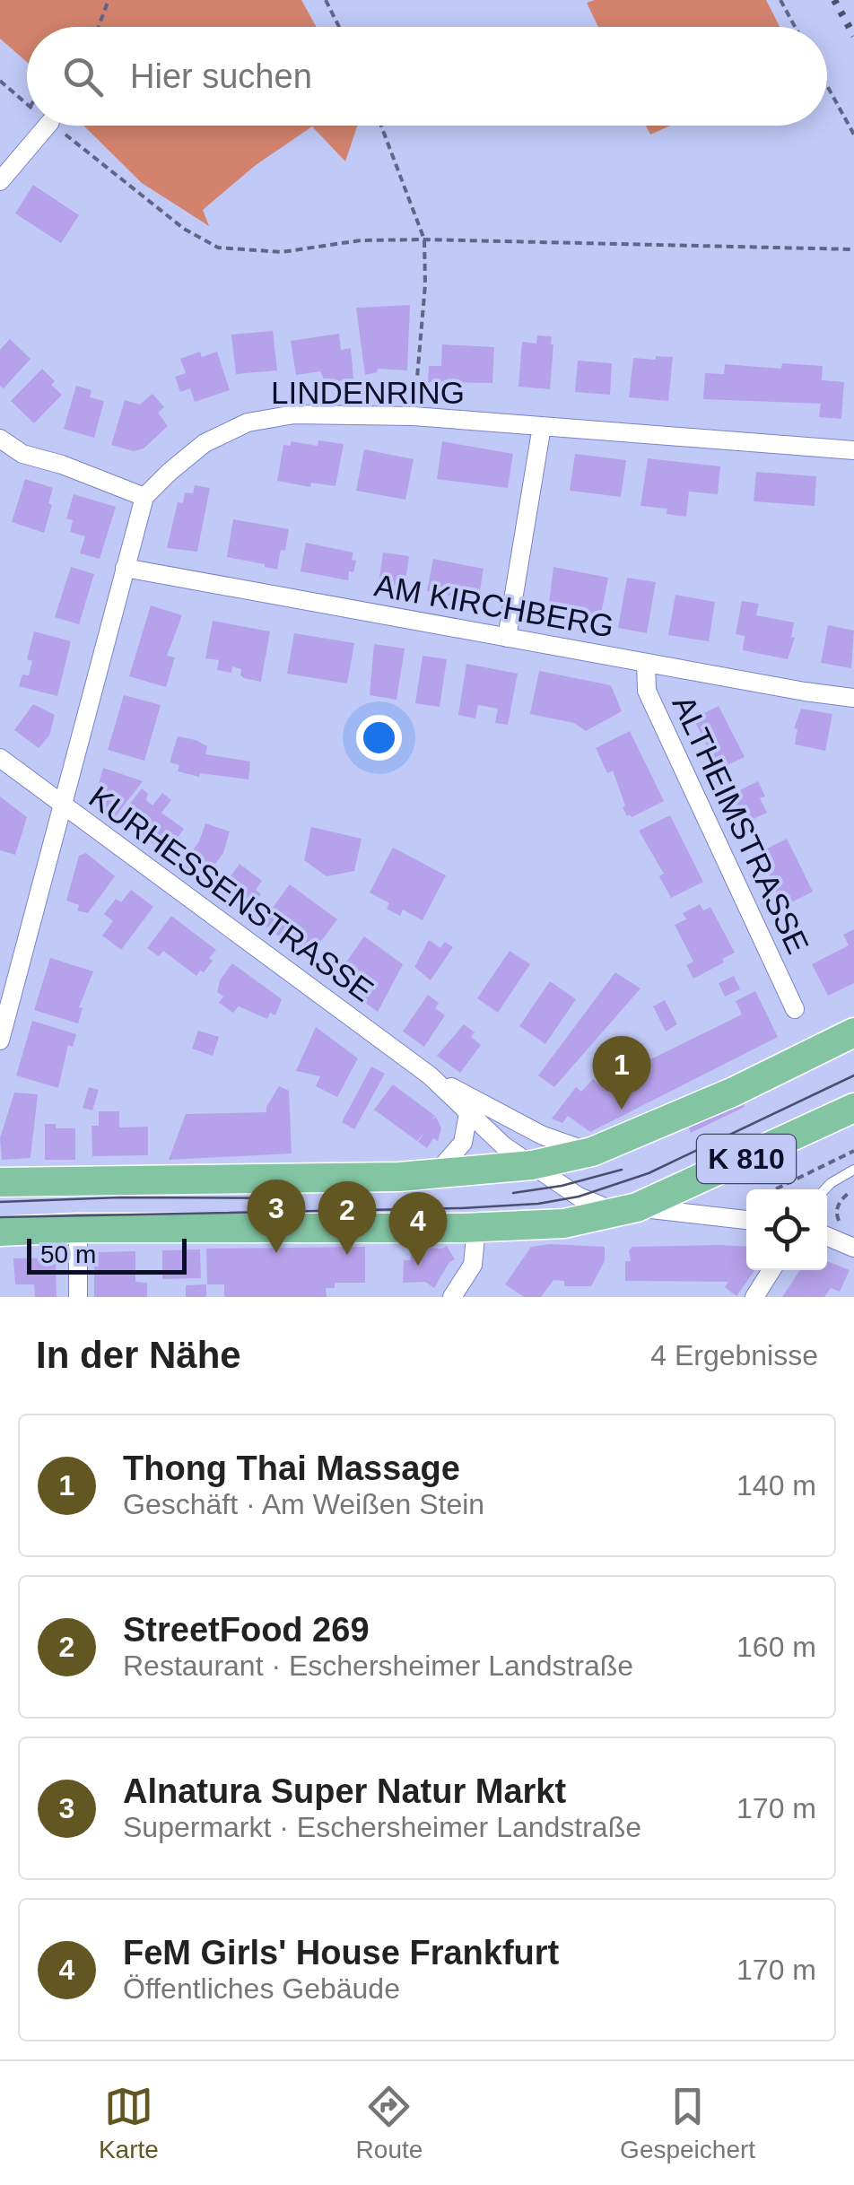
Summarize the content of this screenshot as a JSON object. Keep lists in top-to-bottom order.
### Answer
{
  "streets": {
    "main road": ["K 810"],
    "street": [
      "LINDENRING",
      "AM KIRCHBERG",
      "ALTHEIMSTRASSE",
      "KURHESSENSTRASSE"
    ]
  },
  "crossings": [
    ["AM KIRCHBERG", "ALTHEIMSTRASSE"],
    ["KURHESSENSTRASSE", "K 810"]
  ],
  "scale_bar": "50 m",
  "page": {
    "search": "Hier suchen",
    "pins": [
      "1",
      "3",
      "2",
      "4"
    ],
    "scale": "50 m",
    "heading": ["In der Nähe", "4 Ergebnisse"],
    "list": [
      {
        "mark": "1",
        "name": "Thong Thai Massage",
        "note": "Geschäft · Am Weißen Stein",
        "value": "140 m"
      },
      {
        "mark": "2",
        "name": "StreetFood 269",
        "note": "Restaurant · Eschersheimer Landstraße",
        "value": "160 m"
      },
      {
        "mark": "3",
        "name": "Alnatura Super Natur Markt",
        "note": "Supermarkt · Eschersheimer Landstraße",
        "value": "170 m"
      },
      {
        "mark": "4",
        "name": "FeM Girls' House Frankfurt",
        "note": "Öffentliches Gebäude",
        "value": "170 m"
      }
    ],
    "nav": ["Karte", "Route", "Gespeichert"]
  }
}
